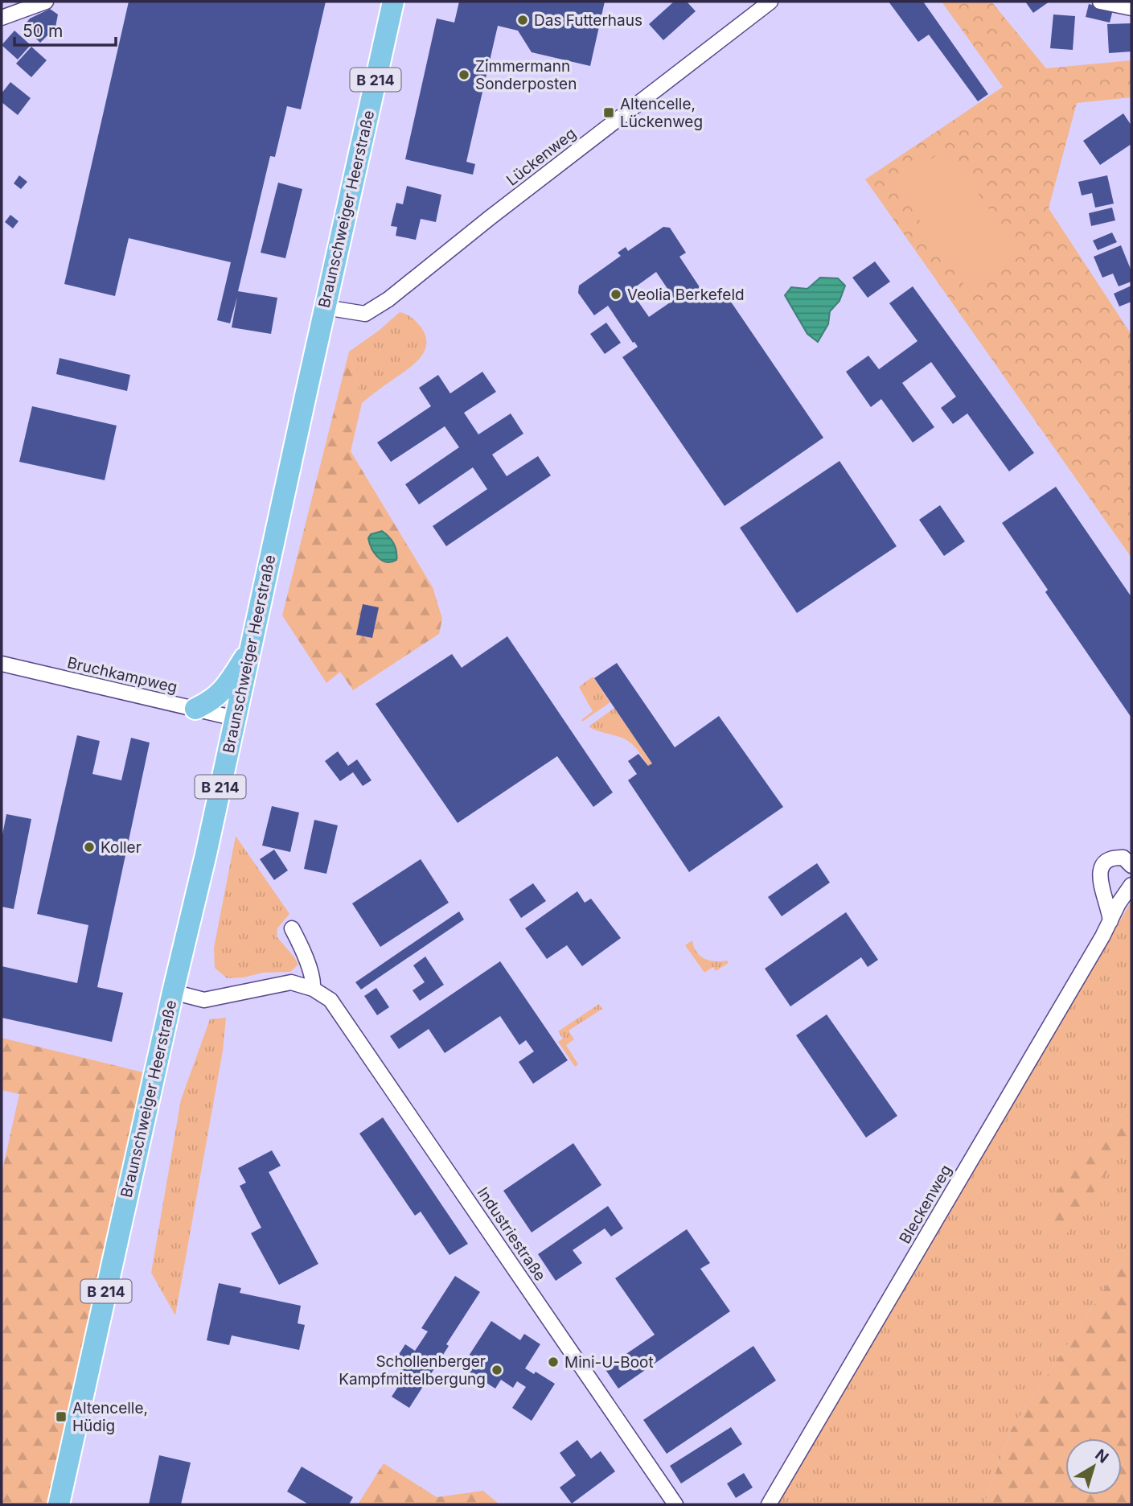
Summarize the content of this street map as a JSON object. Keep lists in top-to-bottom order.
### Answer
{
  "streets": {
    "main road": ["B 214", "Braunschweiger Heerstraße"],
    "street": [
      "Lückenweg",
      "Bruchkampweg",
      "Bleckenweg",
      "Industriestraße"
    ]
  },
  "crossings": [
    ["Lückenweg", "Braunschweiger Heerstraße"],
    ["Braunschweiger Heerstraße", "Bruchkampweg"],
    ["Braunschweiger Heerstraße", "Industriestraße"]
  ],
  "places": {
    "other": [
      "Das Futterhaus",
      "Zimmermann Sonderposten",
      "Veolia Berkefeld",
      "Koller",
      "Mini-U-Boot",
      "Schollenberger Kampfmittelbergung"
    ],
    "transit": ["Altencelle, Lückenweg", "Altencelle, Hüdig"]
  },
  "scale_bar": "50 m",
  "north": "top right"
}
